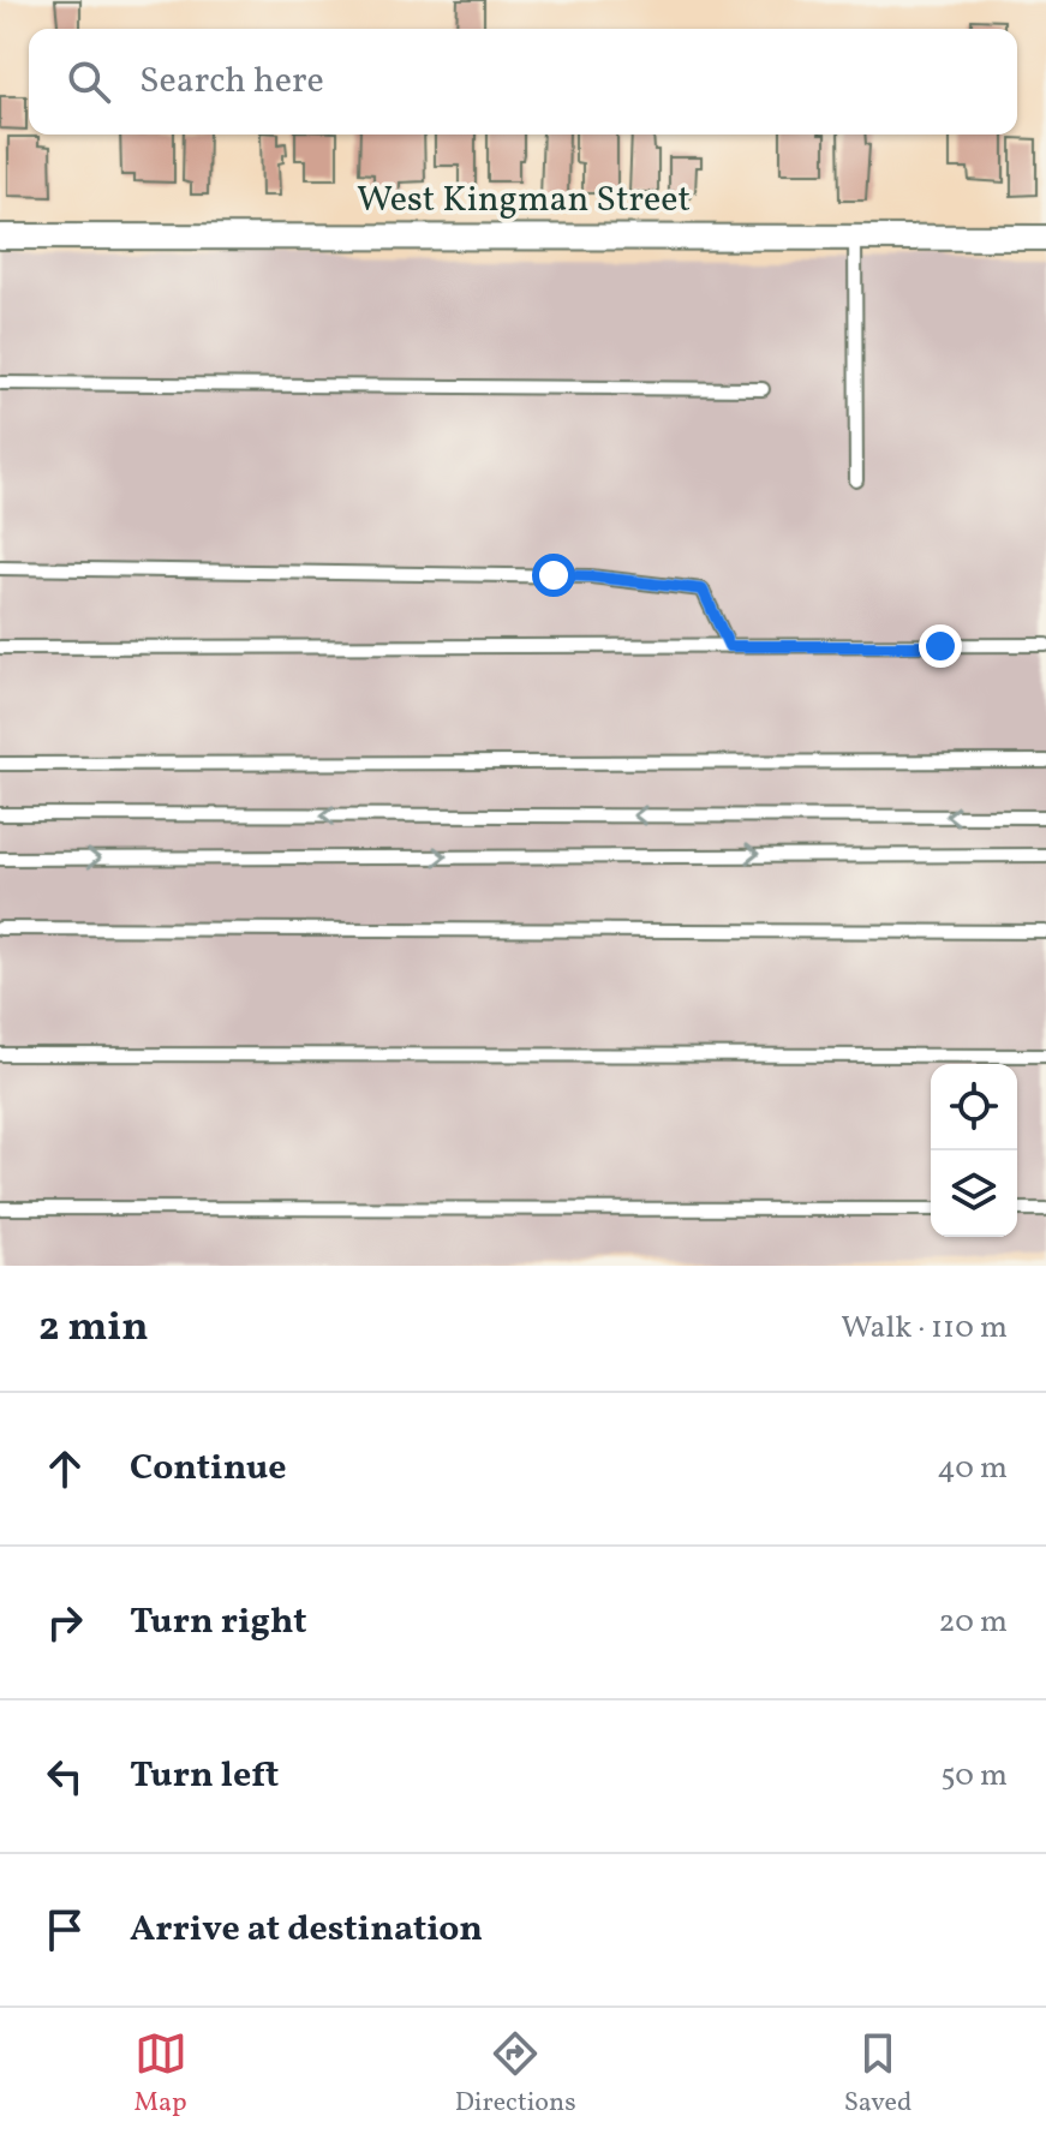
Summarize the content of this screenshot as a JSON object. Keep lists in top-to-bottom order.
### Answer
{
  "streets": {
    "street": ["West Kingman Street"]
  },
  "page": {
    "search": "Search here",
    "heading": ["2 min", "Walk · 110 m"],
    "list": [
      ["Continue", "40 m"],
      ["Turn right", "20 m"],
      ["Turn left", "50 m"],
      "Arrive at destination"
    ],
    "nav": ["Map", "Directions", "Saved"]
  }
}
